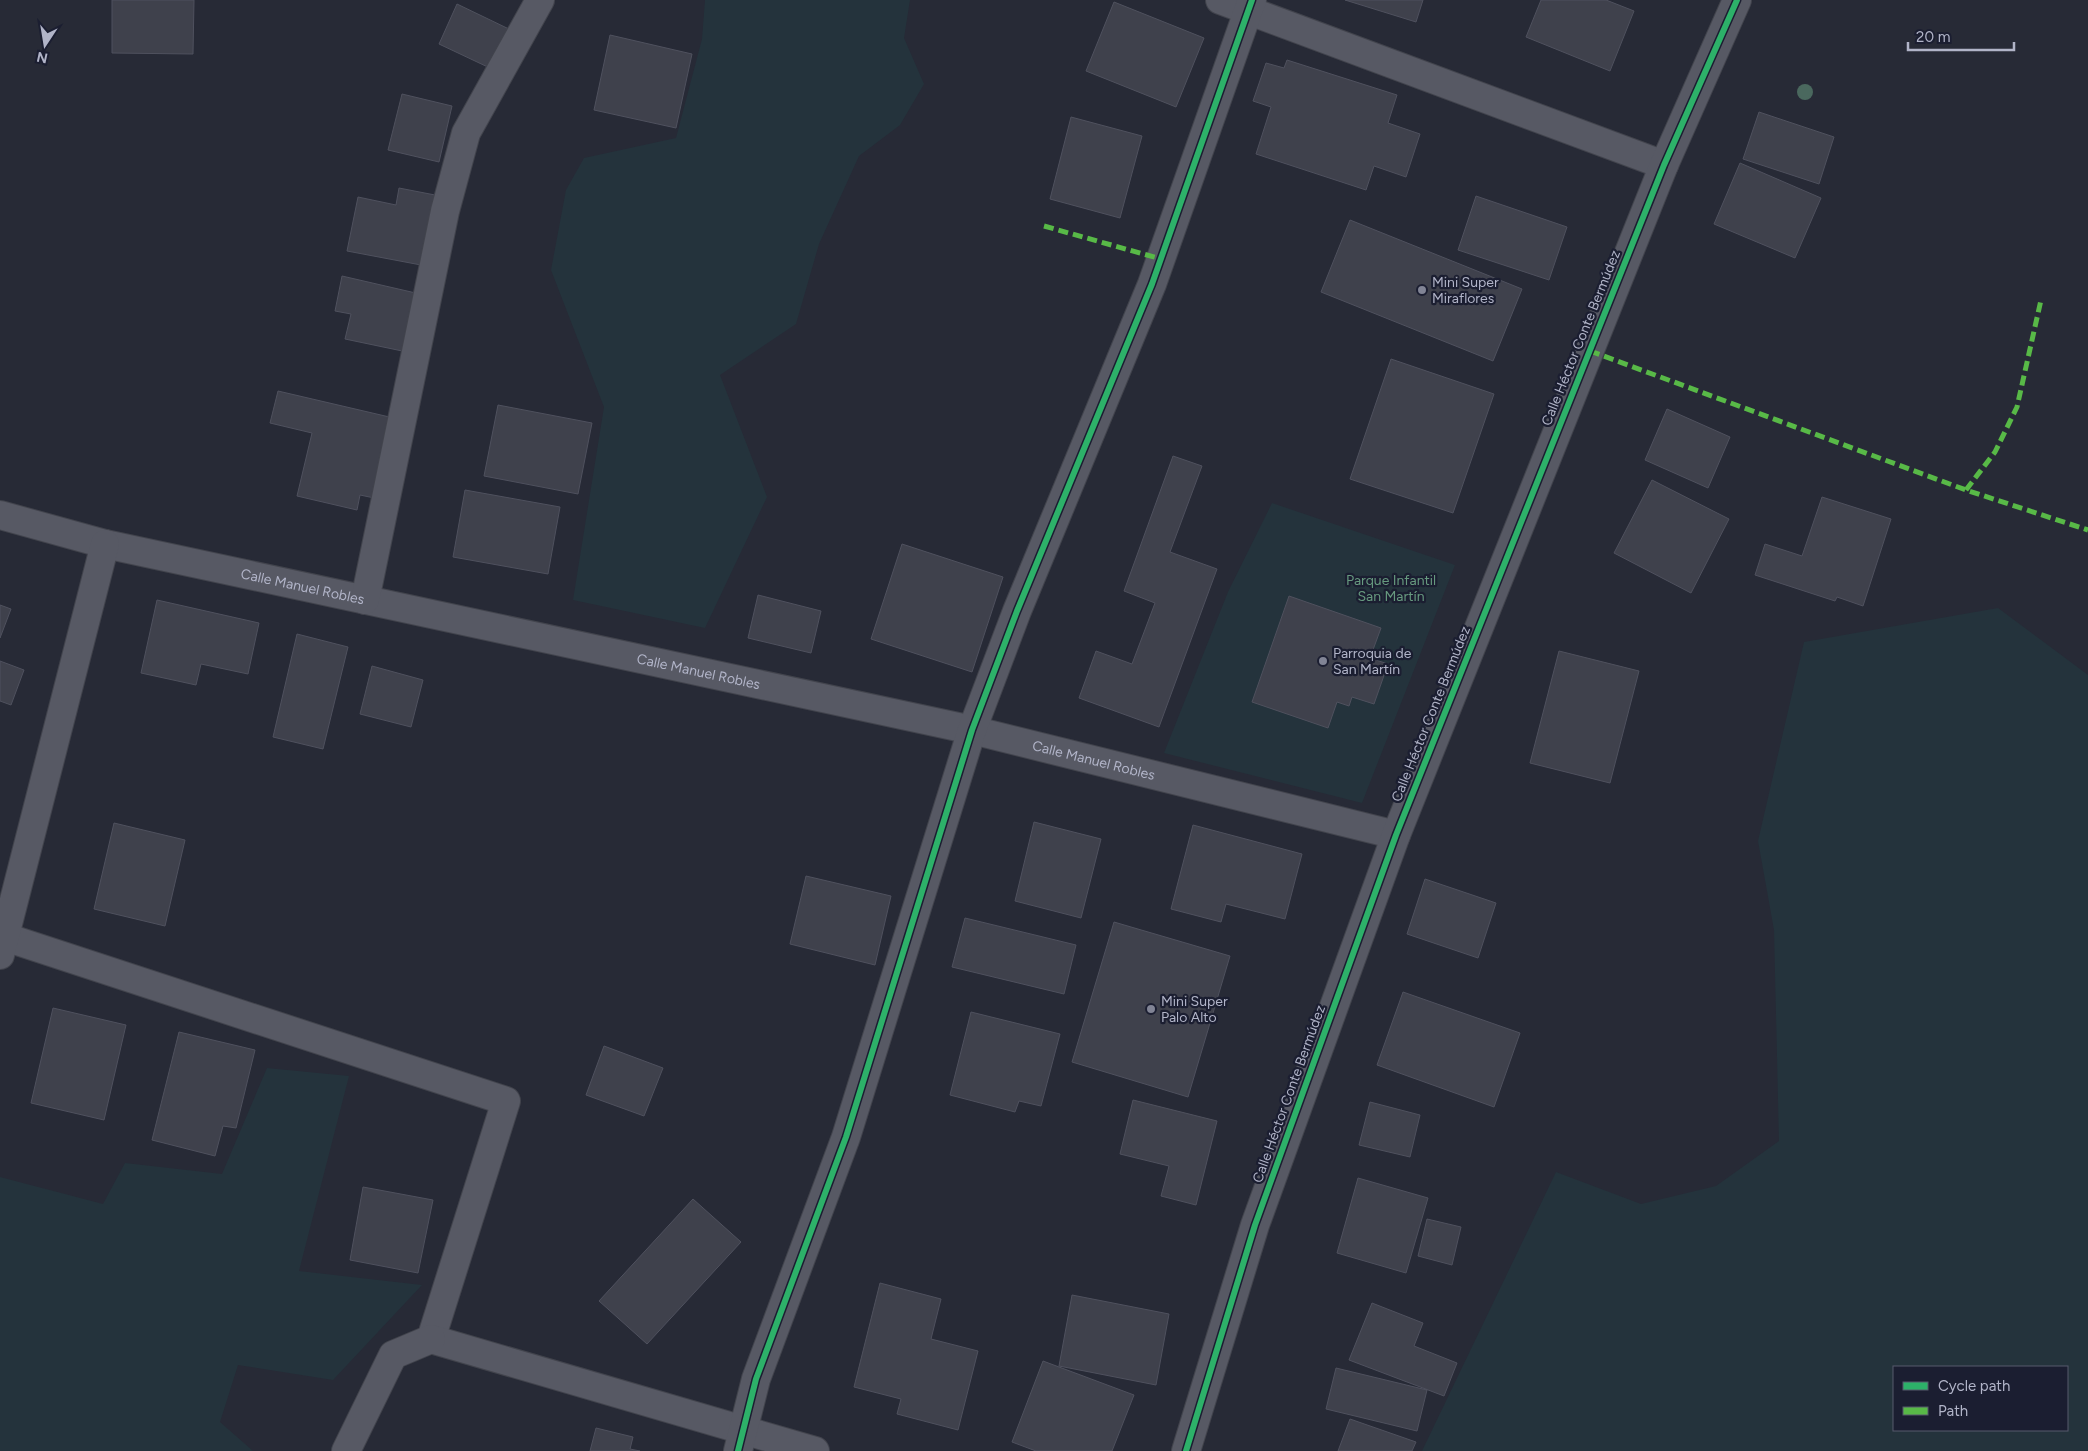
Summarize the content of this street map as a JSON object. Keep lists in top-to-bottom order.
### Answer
{
  "streets": {
    "street": ["Calle Héctor Conte Bermúdez", "Calle Manuel Robles"]
  },
  "crossings": [
    ["Calle Héctor Conte Bermúdez", "Calle Manuel Robles"]
  ],
  "parks": ["Parque Infantil San Martín"],
  "places": ["Mini Super Miraflores", "Parroquia de San Martín", "Mini Super Palo Alto"],
  "legend": ["Cycle path", "Path"],
  "scale_bar": "20 m",
  "north": "bottom"
}
